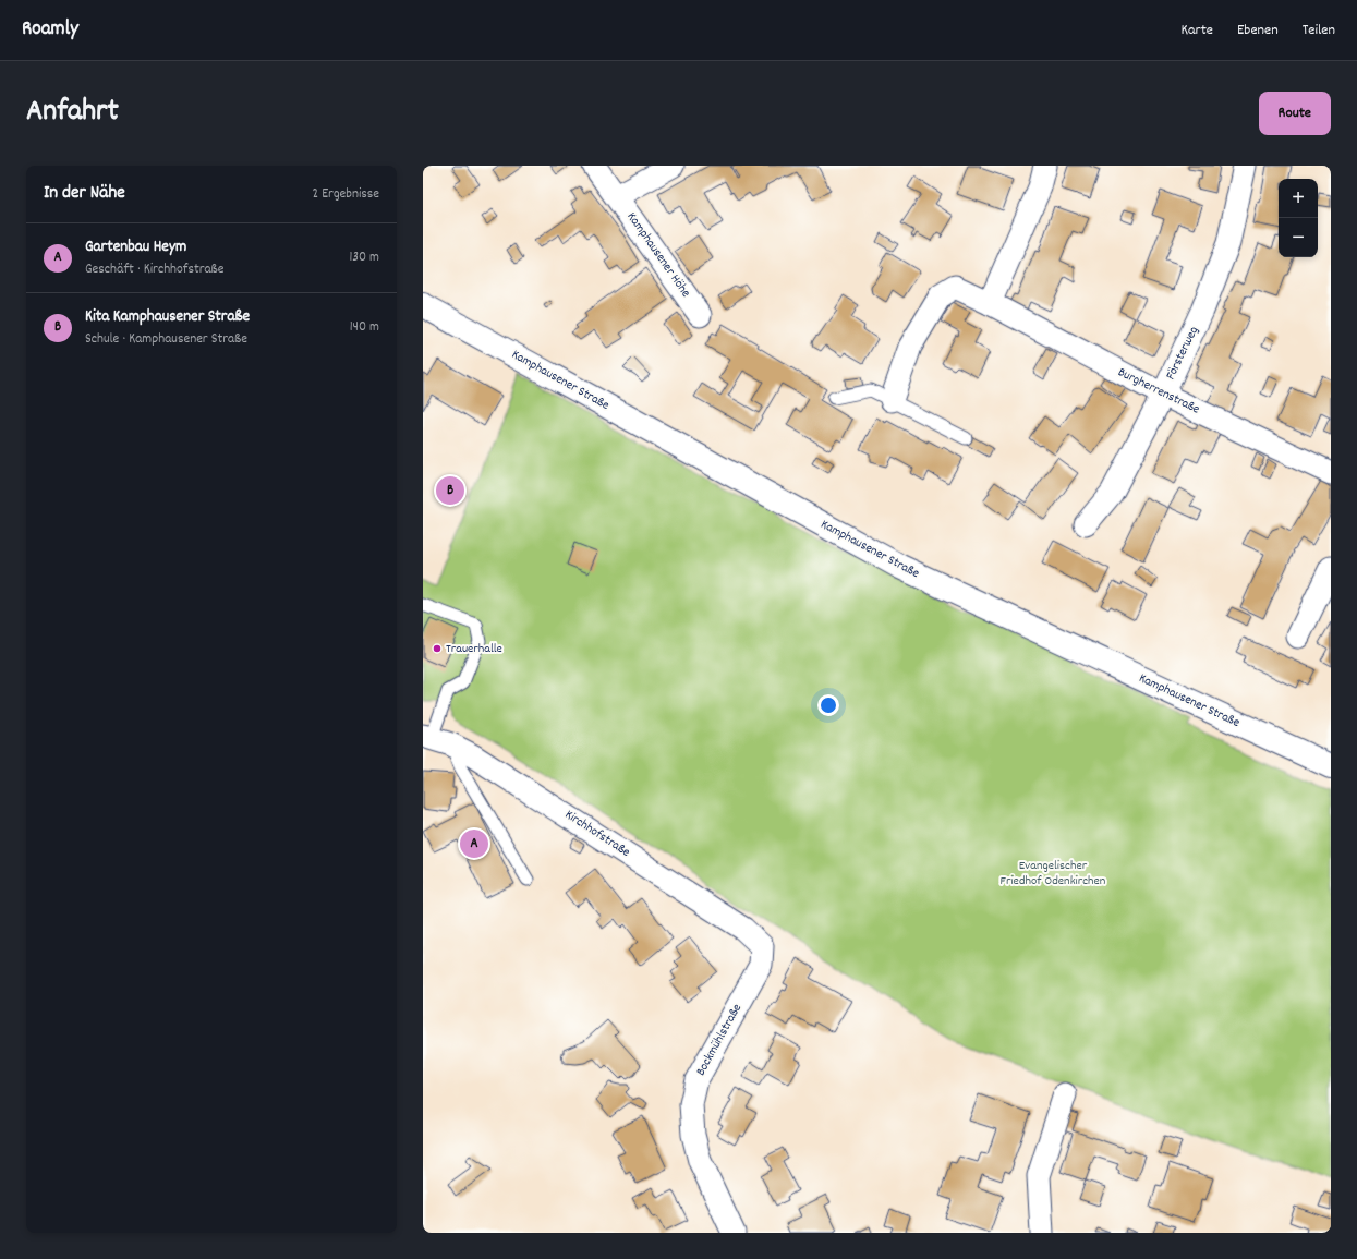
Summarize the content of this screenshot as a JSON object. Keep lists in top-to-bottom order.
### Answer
{
  "streets": {
    "main road": ["Kamphausener Straße"],
    "street": [
      "Kamphausener Höhe",
      "Försterweg",
      "Burgherrenstraße",
      "Kirchhofstraße",
      "Bockmühlstraße"
    ]
  },
  "crossings": [
    ["Försterweg", "Burgherrenstraße"],
    ["Kirchhofstraße", "Bockmühlstraße"]
  ],
  "parks": ["Evangelischer Friedhof Odenkirchen"],
  "places": ["Trauerhalle"],
  "page": {
    "header": "Roamly",
    "nav": ["Karte", "Ebenen", "Teilen"],
    "title": "Anfahrt",
    "buttons": "Route",
    "heading": ["In der Nähe", "2 Ergebnisse"],
    "map_buttons": ["+", "−"],
    "list": [
      {
        "mark": "A",
        "name": "Gartenbau Heym",
        "note": "Geschäft · Kirchhofstraße",
        "value": "130 m"
      },
      {
        "mark": "B",
        "name": "Kita Kamphausener Straße",
        "note": "Schule · Kamphausener Straße",
        "value": "140 m"
      }
    ],
    "pins": ["B", "A"]
  }
}
